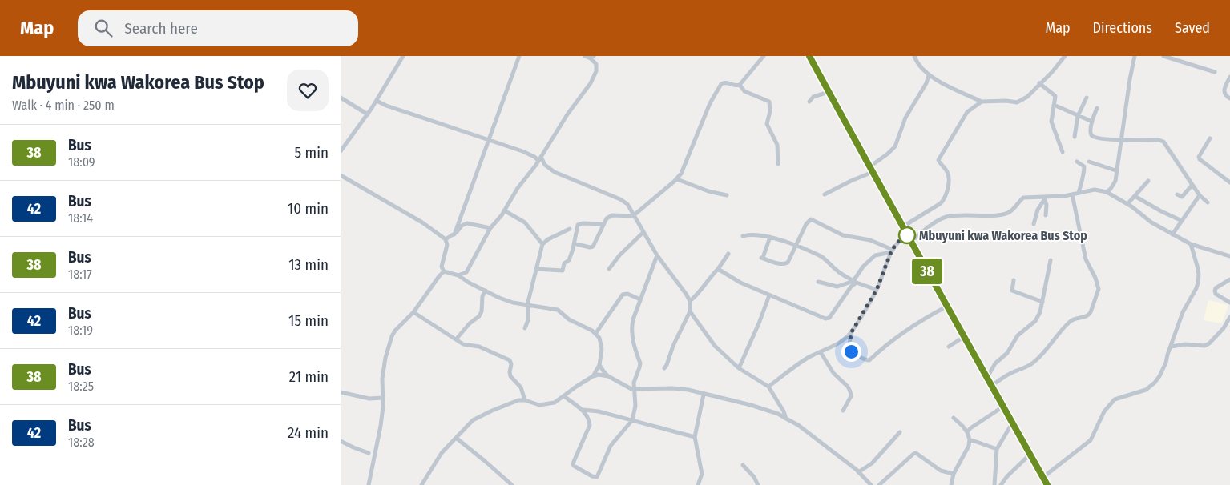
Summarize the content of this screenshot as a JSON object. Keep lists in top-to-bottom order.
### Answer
{
  "places": ["Mbuyuni kwa Wakorea Bus Stop"],
  "lines": ["bus line 38"],
  "page": {
    "header": "Map",
    "search": "Search here",
    "nav": ["Map", "Directions", "Saved"],
    "heading": ["Mbuyuni kwa Wakorea Bus Stop", "Walk · 4 min · 250 m"],
    "on_map": "38",
    "list": [
      {
        "mark": "38",
        "name": "Bus",
        "note": "18:09",
        "value": "5 min"
      },
      {
        "mark": "42",
        "name": "Bus",
        "note": "18:14",
        "value": "10 min"
      },
      {
        "mark": "38",
        "name": "Bus",
        "note": "18:17",
        "value": "13 min"
      },
      {
        "mark": "42",
        "name": "Bus",
        "note": "18:19",
        "value": "15 min"
      },
      {
        "mark": "38",
        "name": "Bus",
        "note": "18:25",
        "value": "21 min"
      },
      {
        "mark": "42",
        "name": "Bus",
        "note": "18:28",
        "value": "24 min"
      }
    ]
  }
}
